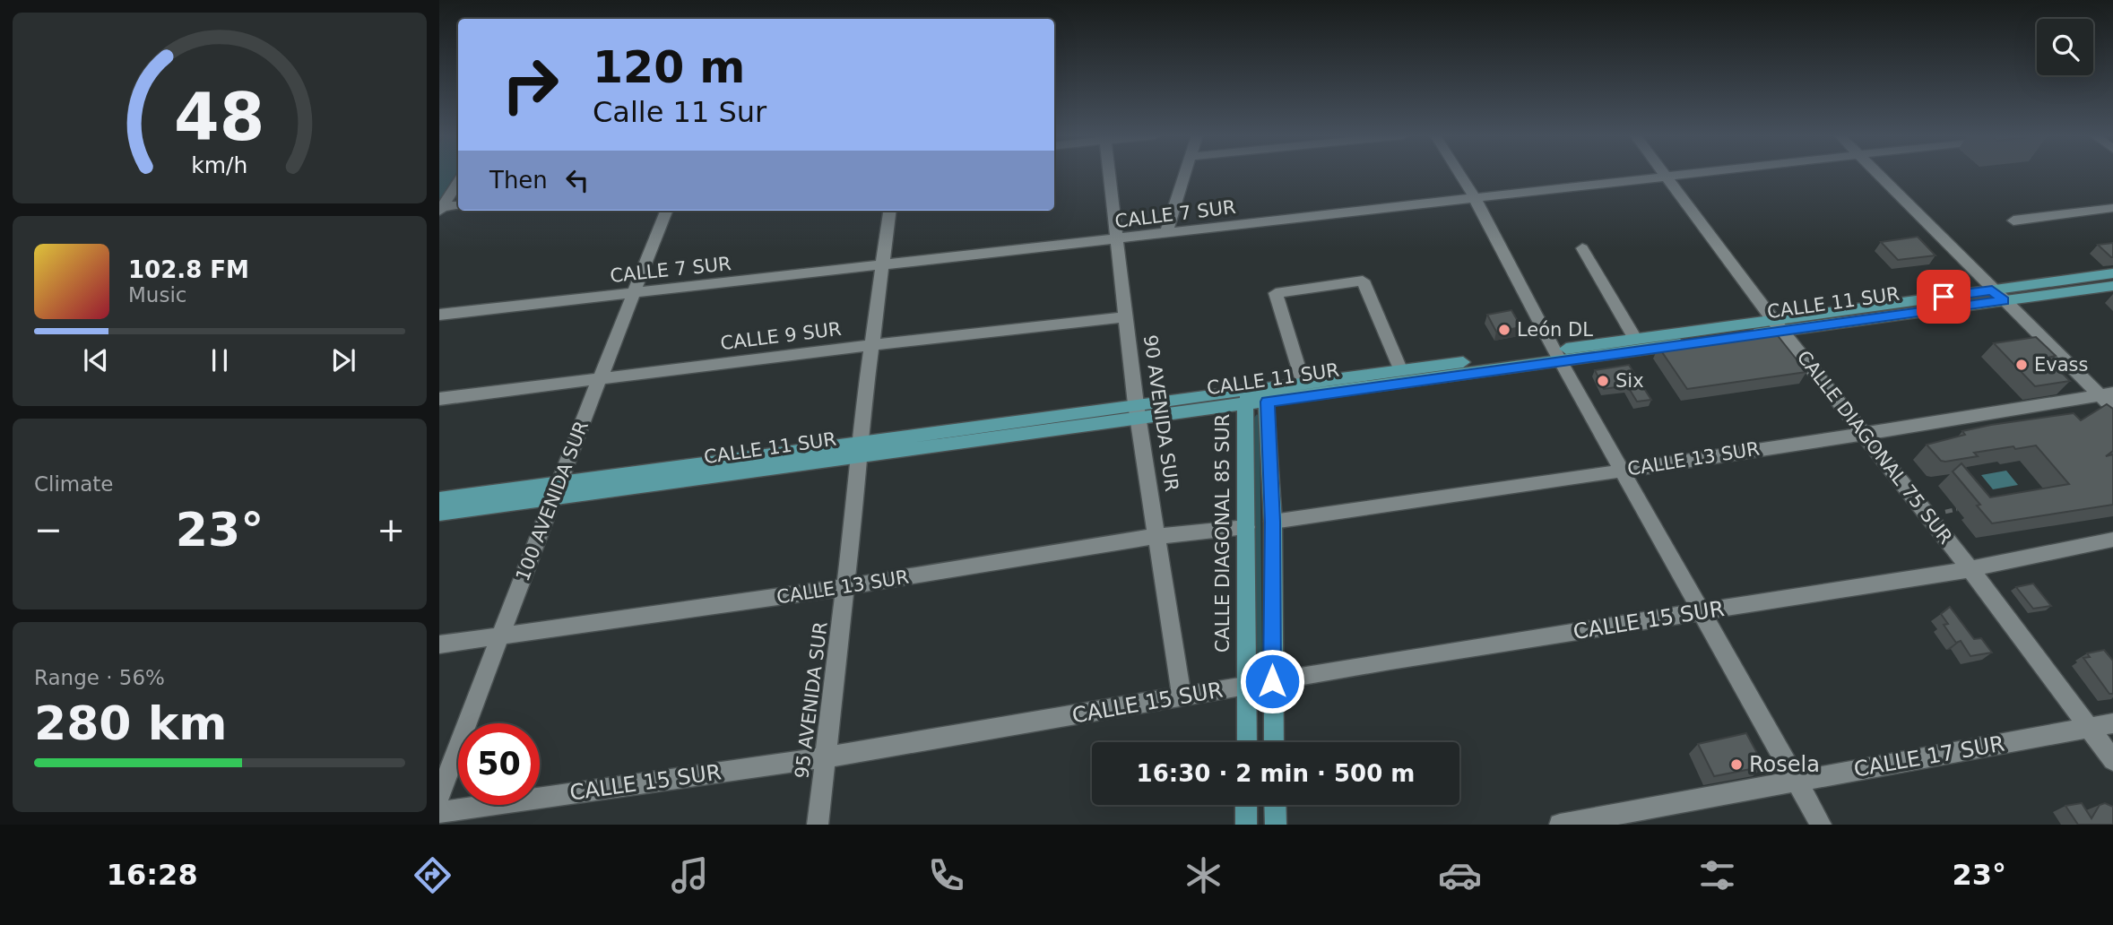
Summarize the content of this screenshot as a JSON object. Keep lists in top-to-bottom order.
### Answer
{
  "streets": {
    "main road": ["CALLE 11 SUR", "CALLE DIAGONAL 85 SUR"],
    "street": [
      "CALLE 7 SUR",
      "CALLE 9 SUR",
      "90 AVENIDA SUR",
      "CALLE DIAGONAL 75 SUR",
      "CALLE 13 SUR",
      "100 AVENIDA SUR",
      "CALLE 15 SUR",
      "95 AVENIDA SUR",
      "CALLE 17 SUR"
    ]
  },
  "crossings": [
    ["CALLE 7 SUR", "90 AVENIDA SUR"],
    ["CALLE 7 SUR", "CALLE DIAGONAL 75 SUR"],
    ["CALLE 7 SUR", "100 AVENIDA SUR"],
    ["CALLE 7 SUR", "95 AVENIDA SUR"],
    ["CALLE 11 SUR", "90 AVENIDA SUR"],
    ["CALLE 11 SUR", "CALLE DIAGONAL 75 SUR"],
    ["CALLE 11 SUR", "100 AVENIDA SUR"],
    ["CALLE 11 SUR", "CALLE DIAGONAL 85 SUR"],
    ["CALLE 11 SUR", "95 AVENIDA SUR"],
    ["CALLE 9 SUR", "90 AVENIDA SUR"],
    ["CALLE 9 SUR", "100 AVENIDA SUR"],
    ["CALLE 9 SUR", "95 AVENIDA SUR"],
    ["90 AVENIDA SUR", "CALLE 13 SUR"],
    ["90 AVENIDA SUR", "CALLE 15 SUR"],
    ["CALLE DIAGONAL 75 SUR", "CALLE 13 SUR"],
    ["CALLE DIAGONAL 75 SUR", "CALLE 15 SUR"],
    ["CALLE DIAGONAL 75 SUR", "CALLE 17 SUR"],
    ["CALLE 13 SUR", "100 AVENIDA SUR"],
    ["CALLE 13 SUR", "CALLE DIAGONAL 85 SUR"],
    ["CALLE 13 SUR", "95 AVENIDA SUR"],
    ["CALLE DIAGONAL 85 SUR", "CALLE 15 SUR"],
    ["CALLE 15 SUR", "95 AVENIDA SUR"]
  ],
  "places": [
    "León DL",
    "Evass",
    "Six",
    "Rosela"
  ],
  "page": {
    "turn": ["120 m", "Calle 11 Sur"],
    "then": "Then",
    "song": ["102.8 FM", "Music"],
    "tile": [
      "Climate",
      ["Range · 56%", "280 km"]
    ],
    "heat": ["−", "23°", "+"],
    "limit": "50",
    "trip": "16:30 · 2 min · 500 m",
    "tabs": ["16:28", "23°"],
    "gauge": ["48", "km/h"]
  }
}
